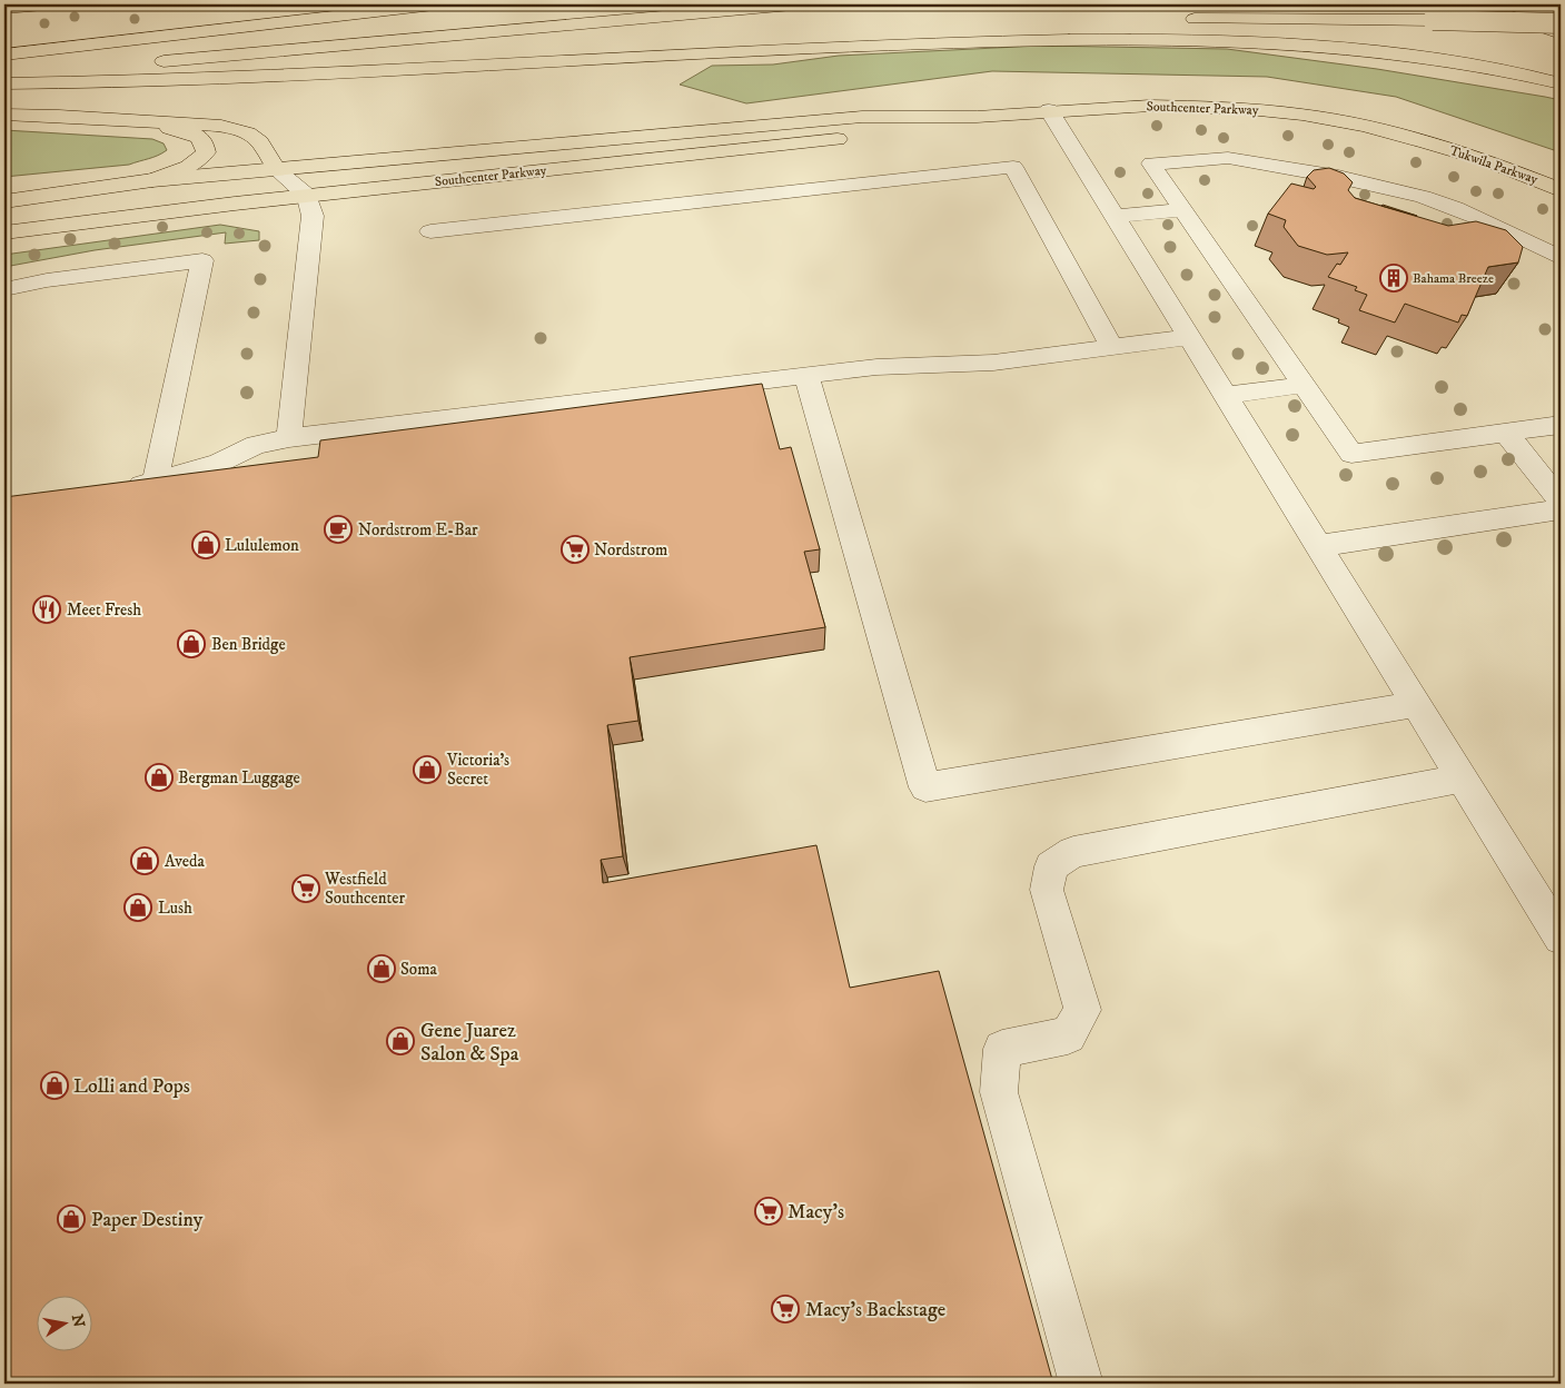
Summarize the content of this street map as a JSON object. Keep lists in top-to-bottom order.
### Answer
{
  "streets": {
    "main road": ["Southcenter Parkway", "Tukwila Parkway"]
  },
  "crossings": [
    ["Southcenter Parkway", "Tukwila Parkway"]
  ],
  "places": {
    "building": ["Bahama Breeze"],
    "cafe": ["Nordstrom E-Bar"],
    "shop": [
      "Lululemon",
      "Ben Bridge",
      "Victoria's Secret",
      "Bergman Luggage",
      "Aveda",
      "Lush",
      "Soma",
      "Gene Juarez Salon & Spa",
      "Lolli and Pops",
      "Paper Destiny"
    ],
    "supermarket": [
      "Nordstrom",
      "Westfield Southcenter",
      "Macy's",
      "Macy's Backstage"
    ],
    "restaurant": ["Meet Fresh"]
  },
  "north": "right"
}
